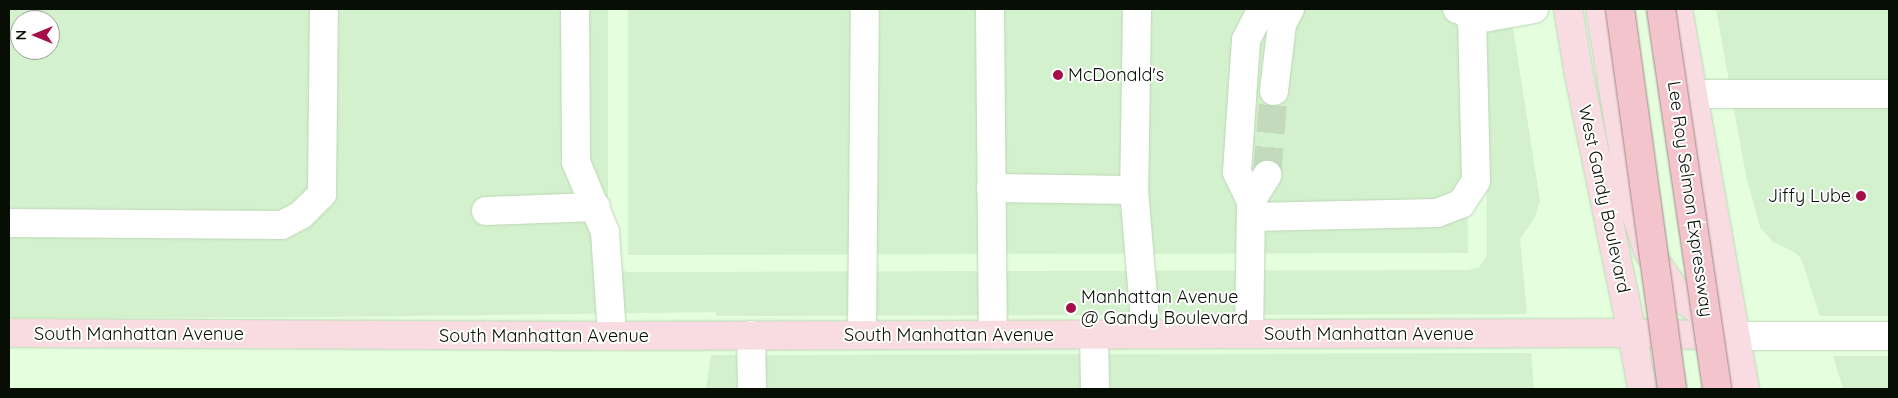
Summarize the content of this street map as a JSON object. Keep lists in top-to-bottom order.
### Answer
{
  "streets": {
    "highway": ["Lee Roy Selmon Expressway"],
    "main road": ["West Gandy Boulevard", "South Manhattan Avenue"]
  },
  "crossings": [
    ["West Gandy Boulevard", "South Manhattan Avenue"]
  ],
  "places": ["McDonald's", "Jiffy Lube", "Manhattan Avenue @ Gandy Boulevard"],
  "north": "left"
}
